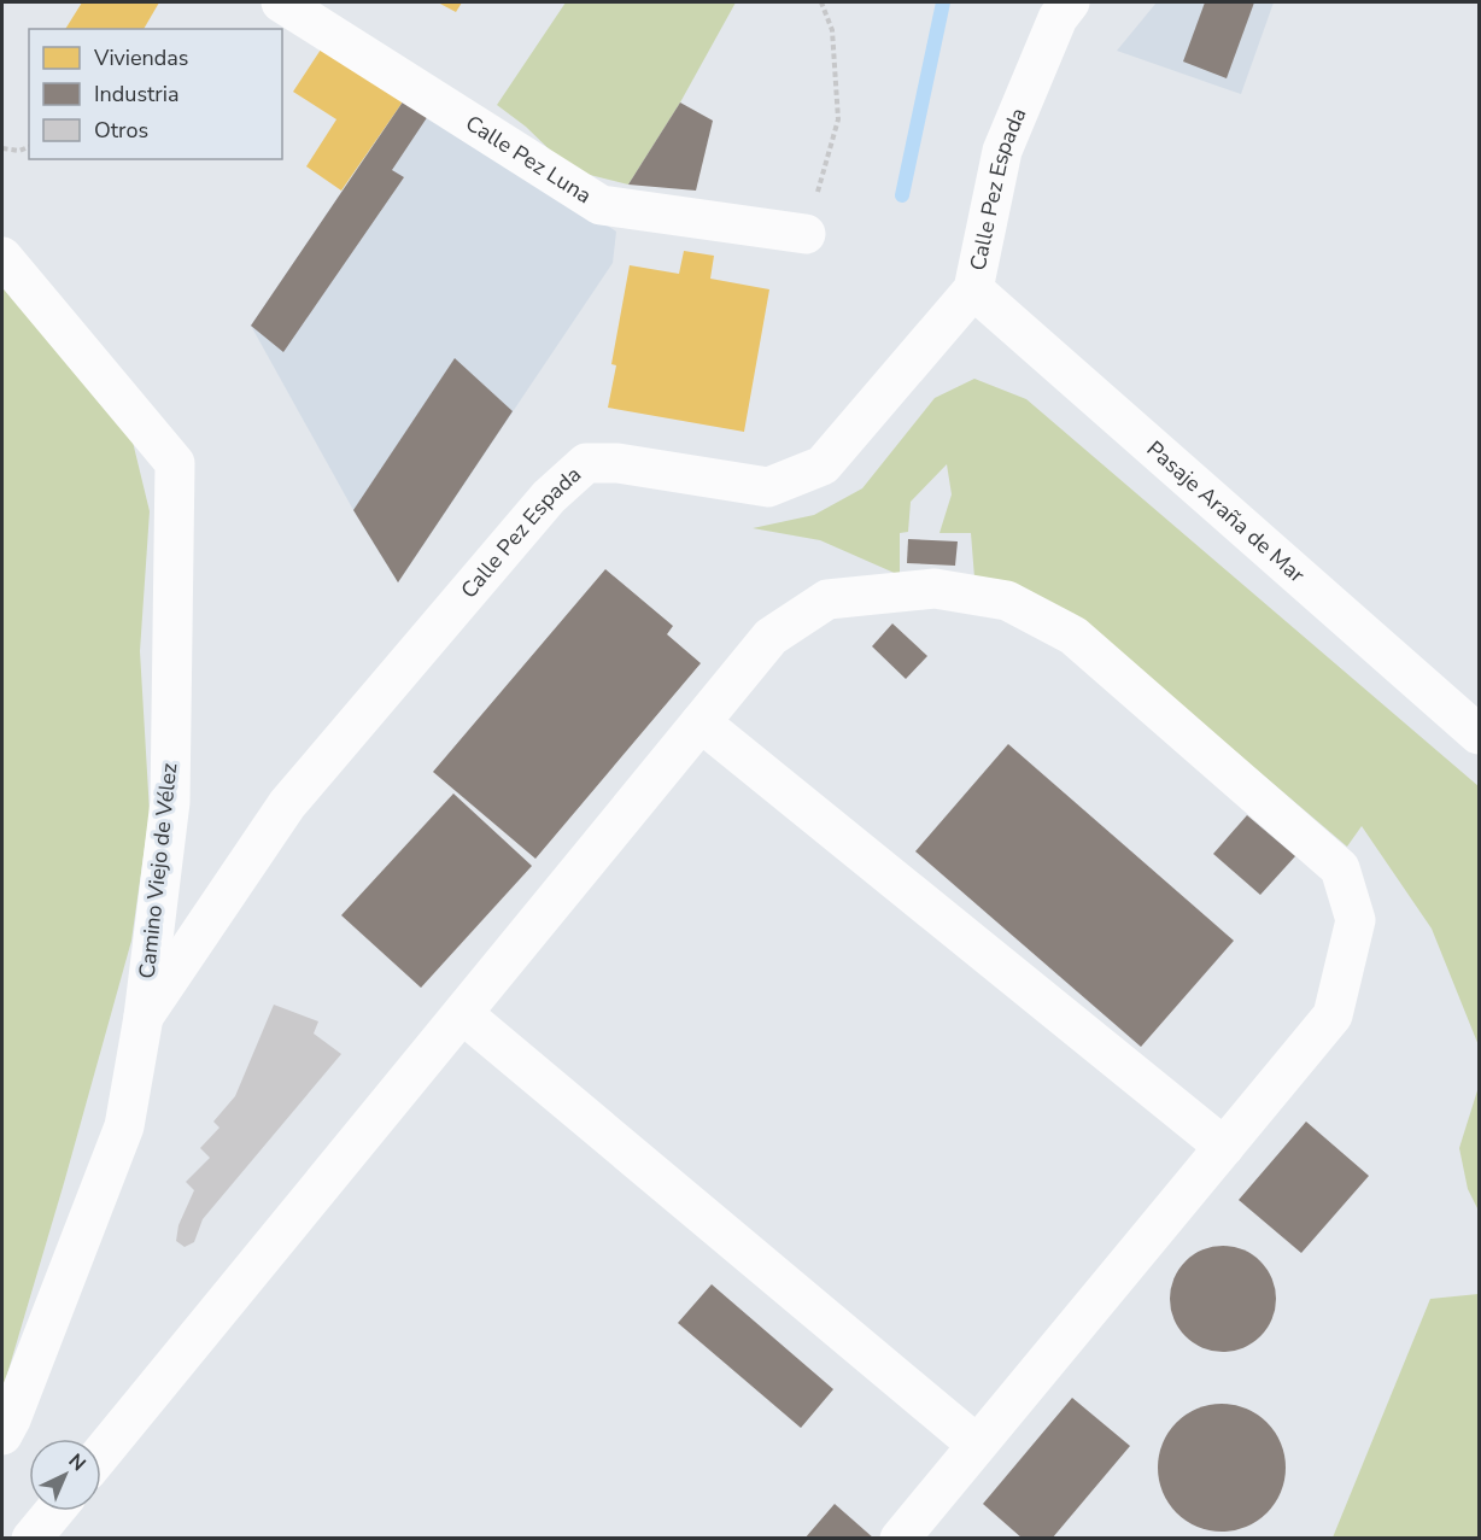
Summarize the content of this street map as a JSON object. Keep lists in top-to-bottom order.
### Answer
{
  "streets": {
    "street": [
      "Calle Pez Luna",
      "Calle Pez Espada",
      "Pasaje Araña de Mar",
      "Camino Viejo de Vélez"
    ]
  },
  "crossings": [
    ["Calle Pez Espada", "Pasaje Araña de Mar"],
    ["Calle Pez Espada", "Camino Viejo de Vélez"]
  ],
  "legend": ["Viviendas", "Industria", "Otros"],
  "north": "top right"
}
